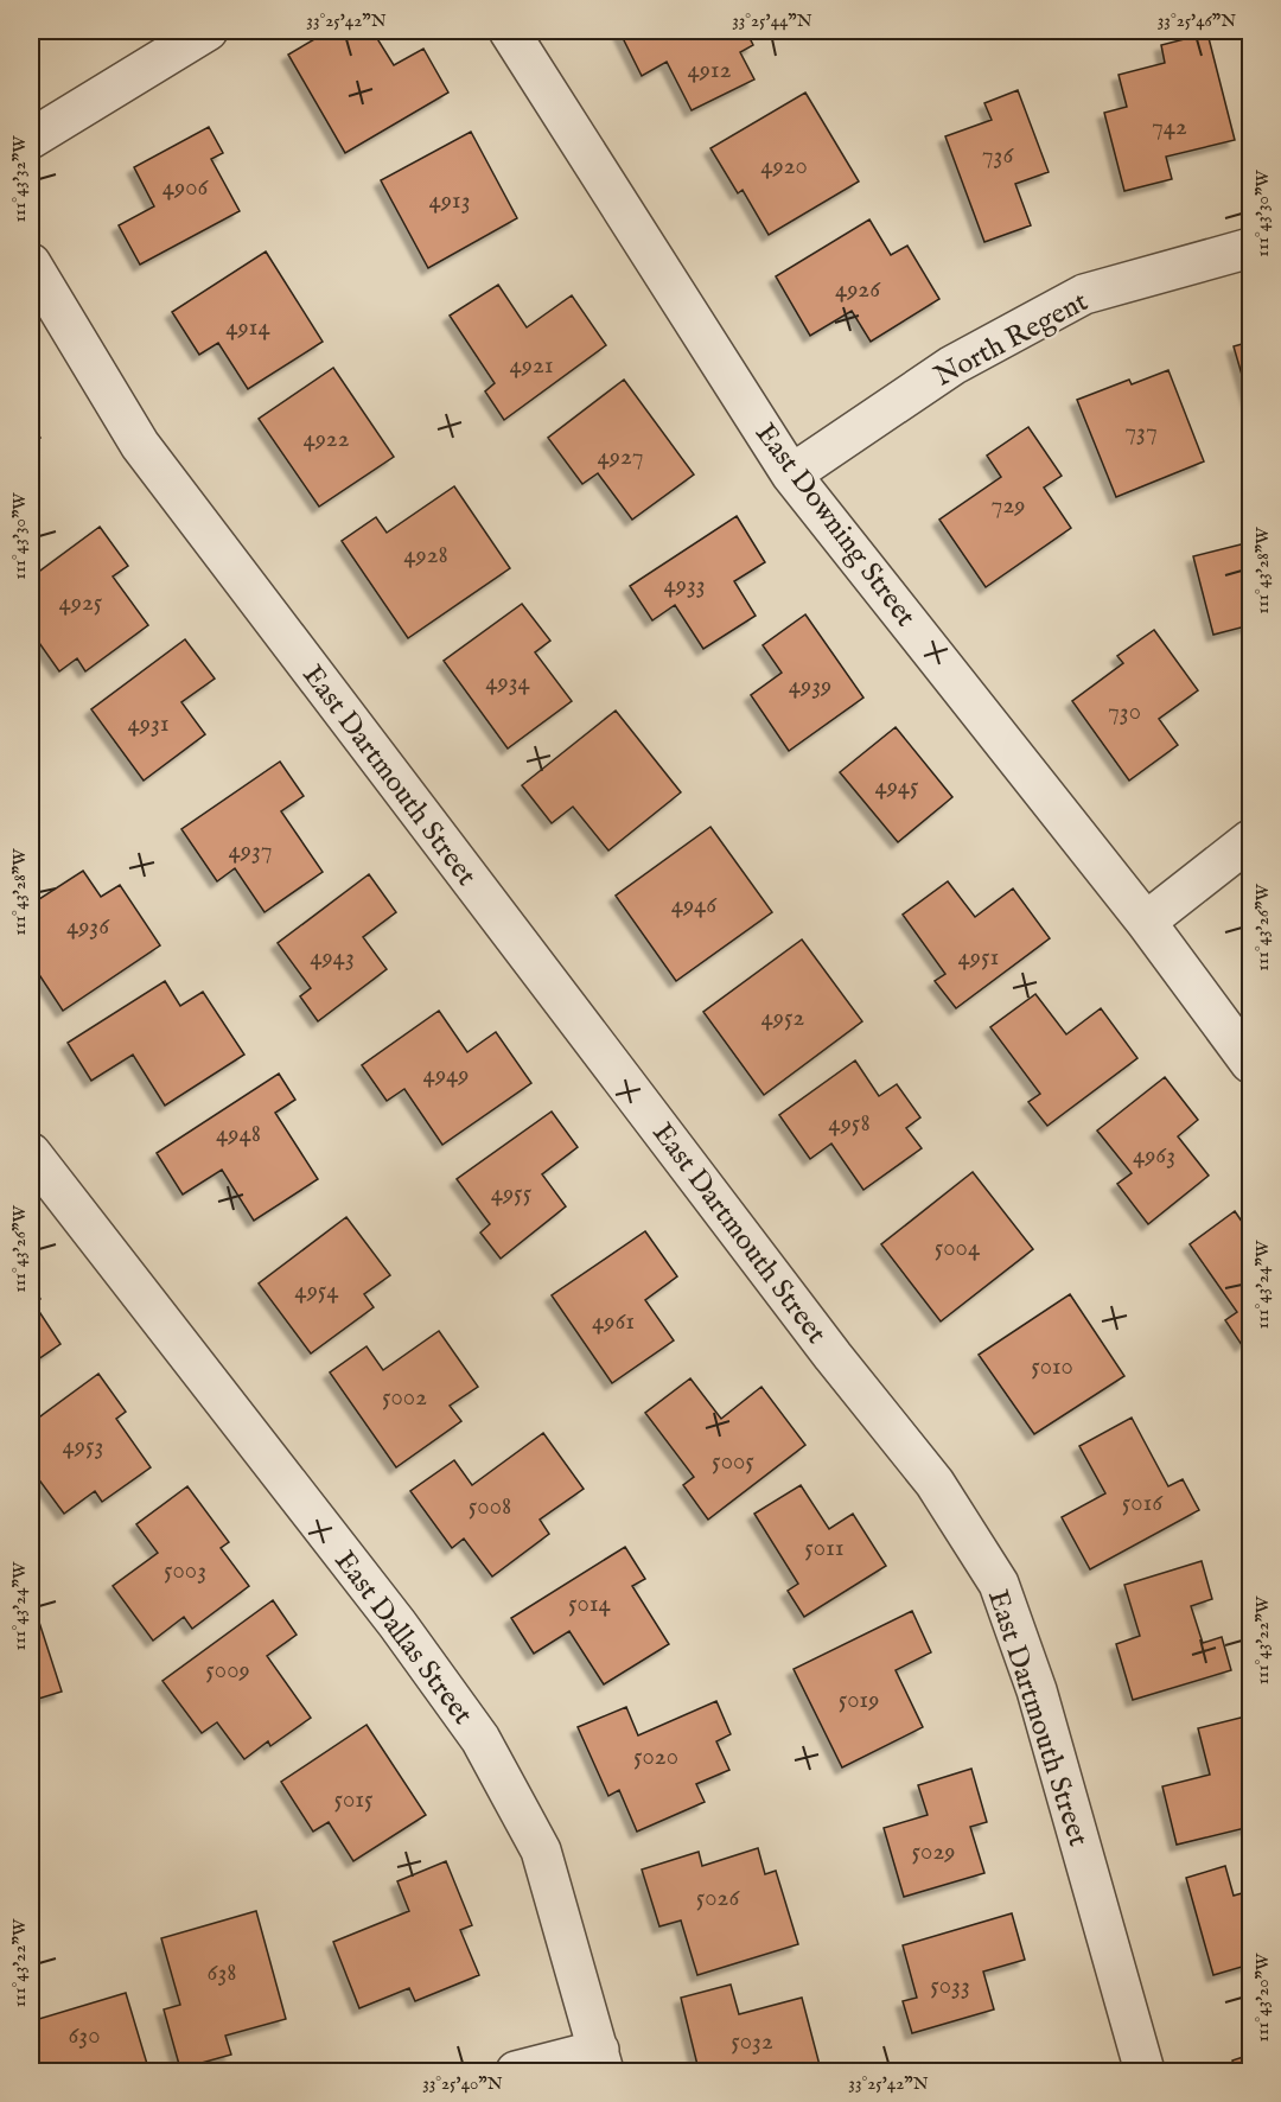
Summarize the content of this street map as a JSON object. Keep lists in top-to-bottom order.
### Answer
{
  "streets": {
    "street": [
      "North Regent",
      "East Downing Street",
      "East Dartmouth Street",
      "East Dallas Street"
    ]
  },
  "crossings": [
    ["North Regent", "East Downing Street"]
  ],
  "house_numbers": [
    "4912",
    "742",
    "736",
    "4920",
    "4906",
    "4913",
    "4926",
    "4914",
    "4921",
    "737",
    "4922",
    "4927",
    "729",
    "4928",
    "4933",
    "4925",
    "4934",
    "4939",
    "730",
    "4931",
    "4945",
    "4937",
    "4946",
    "4936",
    "4943",
    "4951",
    "4952",
    "4949",
    "4958",
    "4948",
    "4963",
    "4955",
    "5004",
    "4954",
    "4961",
    "5010",
    "5002",
    "4953",
    "5005",
    "5016",
    "5008",
    "5011",
    "5003",
    "5014",
    "5009",
    "5019",
    "5020",
    "5015",
    "5029",
    "5026",
    "638",
    "5033",
    "630",
    "5032"
  ],
  "coordinates": [
    "33°25'42\"N",
    "33°25'44\"N",
    "33°25'46\"N",
    "111°43'32\"W",
    "111°43'30\"W",
    "111°43'28\"W",
    "111°43'26\"W",
    "111°43'24\"W",
    "111°43'22\"W",
    "111°43'20\"W",
    "33°25'40\"N"
  ]
}
